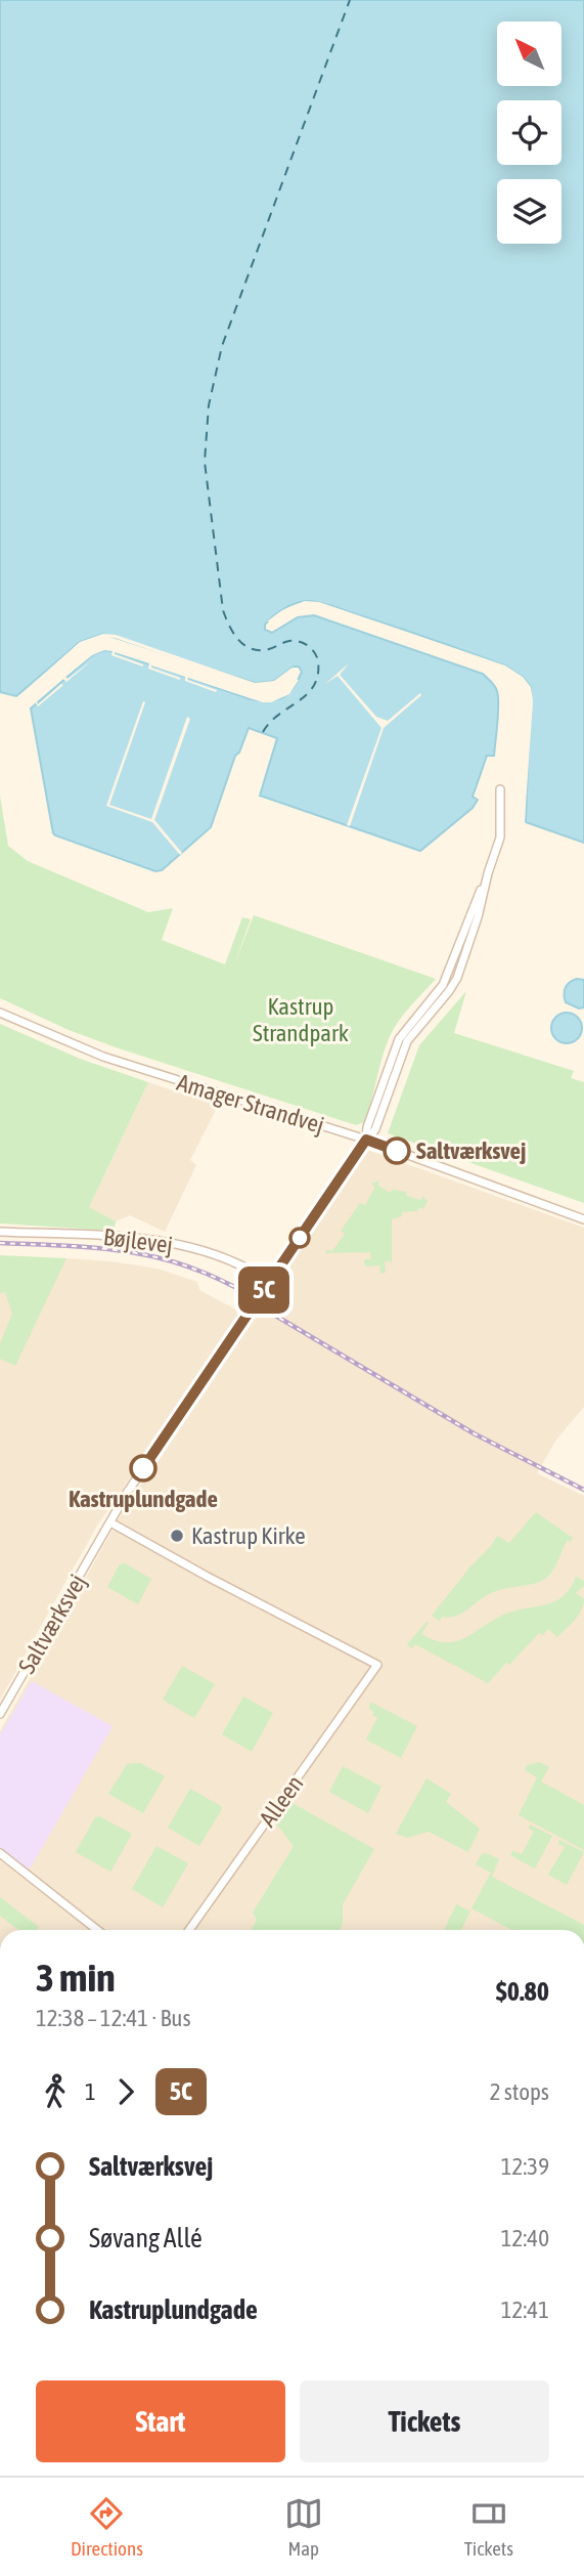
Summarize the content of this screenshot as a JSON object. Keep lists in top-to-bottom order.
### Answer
{
  "streets": {
    "street": [
      "Amager Strandvej",
      "Bøjlevej",
      "Saltværksvej",
      "Alleen"
    ]
  },
  "crossings": [
    ["Amager Strandvej", "Saltværksvej"],
    ["Bøjlevej", "Saltværksvej"],
    ["Saltværksvej", "Alleen"]
  ],
  "parks": ["Kastrup Strandpark"],
  "places": ["Saltværksvej", "Kastruplundgade", "Kastrup Kirke"],
  "lines": ["bus line 5C"],
  "north": "top left",
  "page": {
    "on_map": "5C",
    "heading": ["3 min", "12:38 – 12:41 · Bus", "$0.80"],
    "legs": ["1", "5C", "2 stops"],
    "list": [
      {
        "name": "Saltværksvej",
        "value": "12:39"
      },
      {
        "name": "Søvang Allé",
        "value": "12:40"
      },
      {
        "name": "Kastruplundgade",
        "value": "12:41"
      }
    ],
    "buttons": ["Start", "Tickets"],
    "tabs": ["Directions", "Map", "Tickets"]
  }
}
